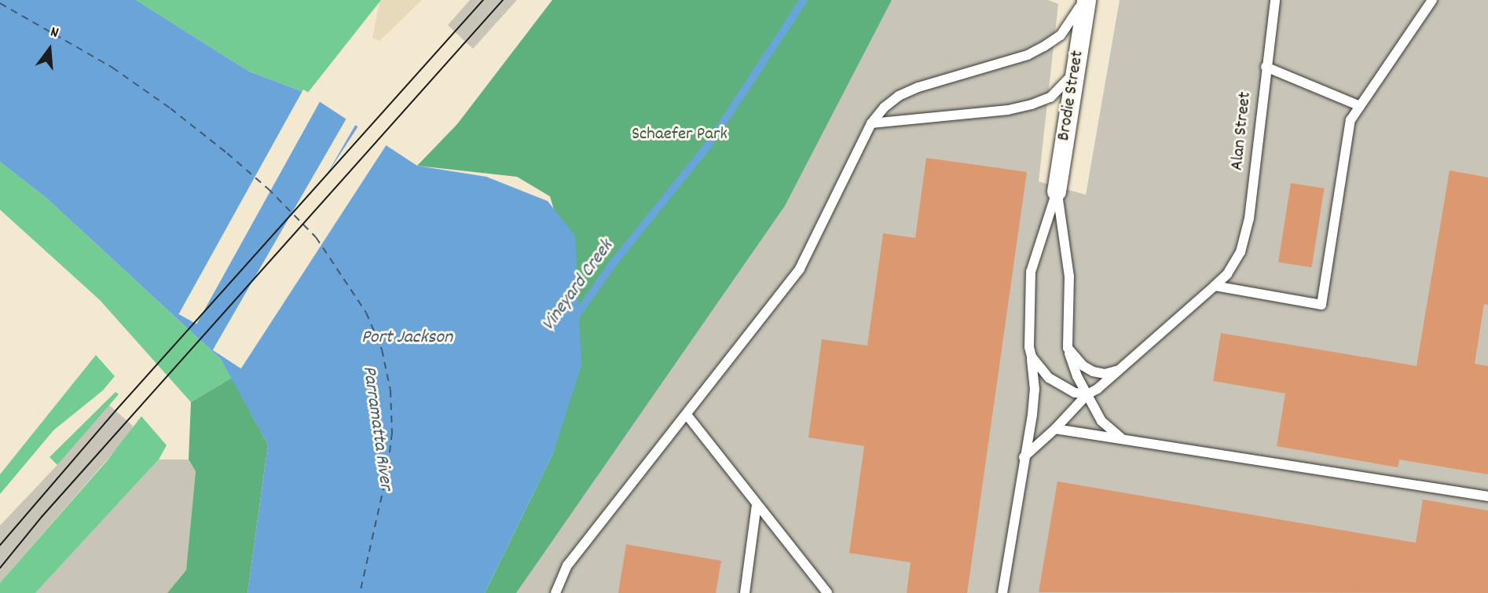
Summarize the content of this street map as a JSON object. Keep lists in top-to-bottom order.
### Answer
{
  "streets": {
    "street": ["Brodie Street"],
    "lane": ["Alan Street"]
  },
  "water": ["Vineyard Creek", "Port Jackson", "Parramatta River"],
  "parks": ["Schaefer Park"],
  "north": "top"
}
